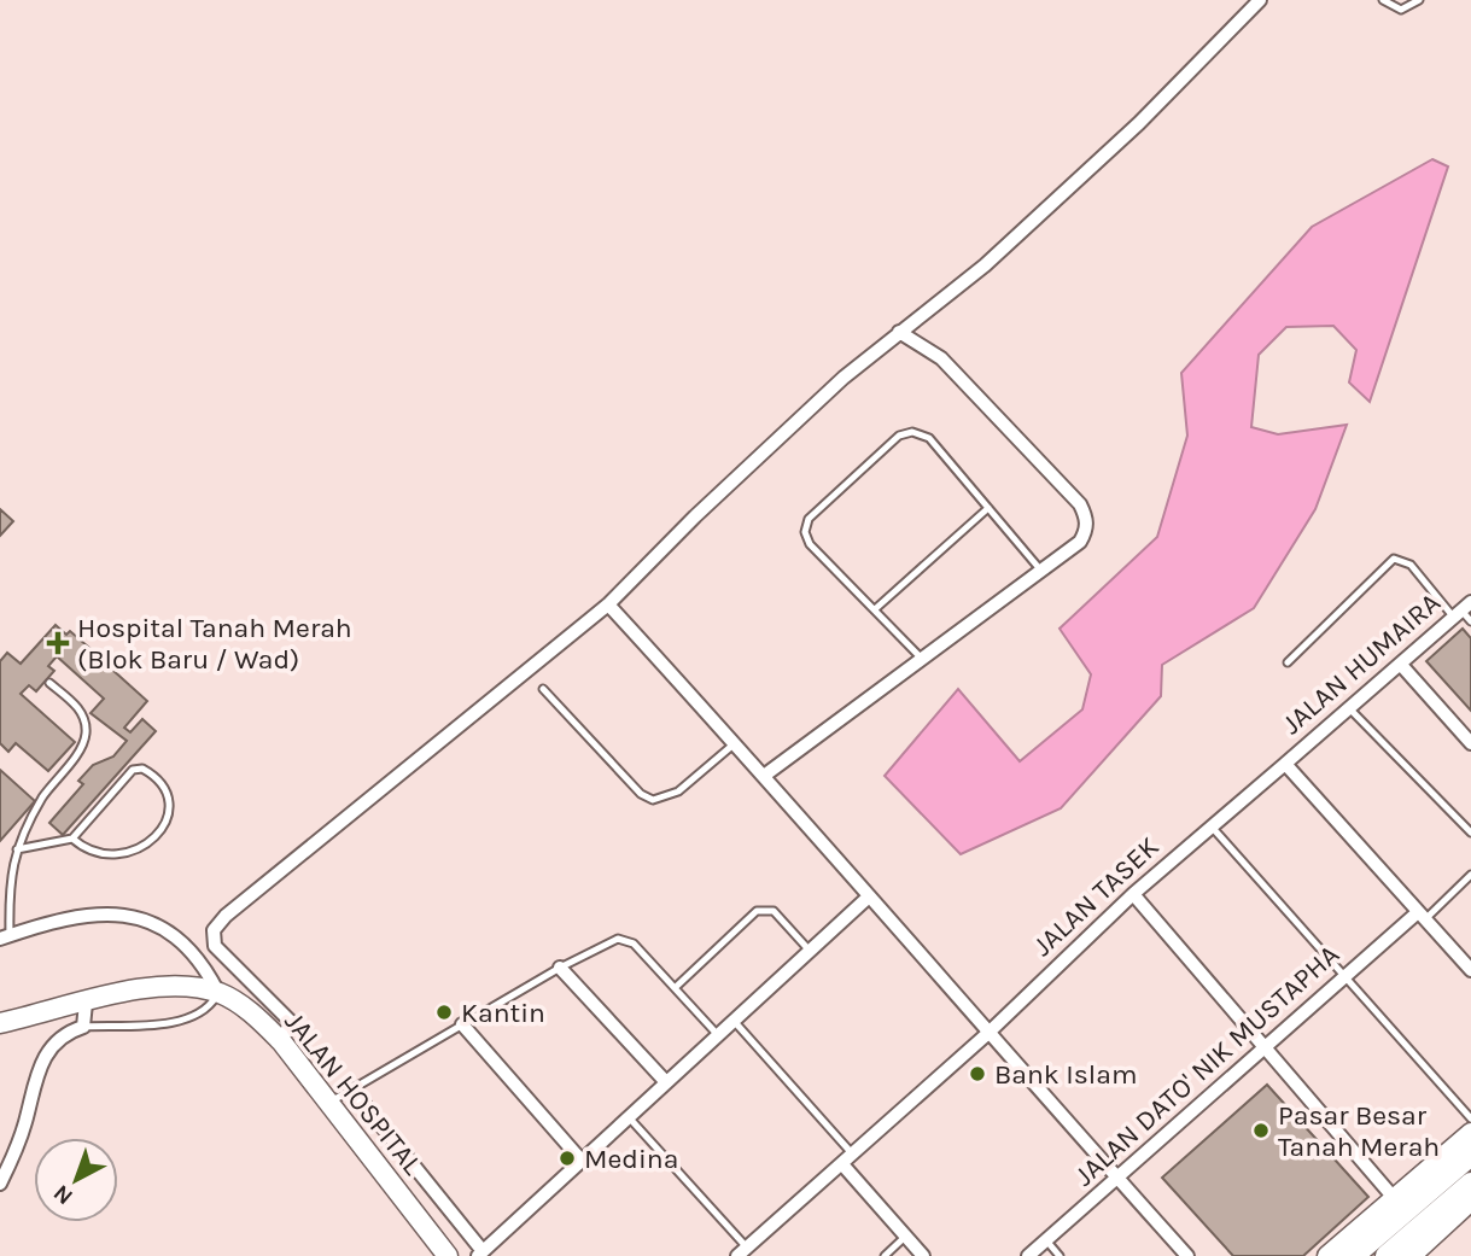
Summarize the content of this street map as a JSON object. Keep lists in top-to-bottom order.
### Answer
{
  "streets": {
    "main road": ["JALAN HOSPITAL"],
    "street": ["JALAN HUMAIRA", "JALAN TASEK", "JALAN DATO' NIK MUSTAPHA"]
  },
  "crossings": [
    ["JALAN HUMAIRA", "JALAN TASEK"]
  ],
  "places": {
    "health": ["Hospital Tanah Merah (Blok Baru / Wad)"],
    "other": [
      "Kantin",
      "Bank Islam",
      "Pasar Besar Tanah Merah",
      "Medina"
    ]
  },
  "north": "bottom left"
}
